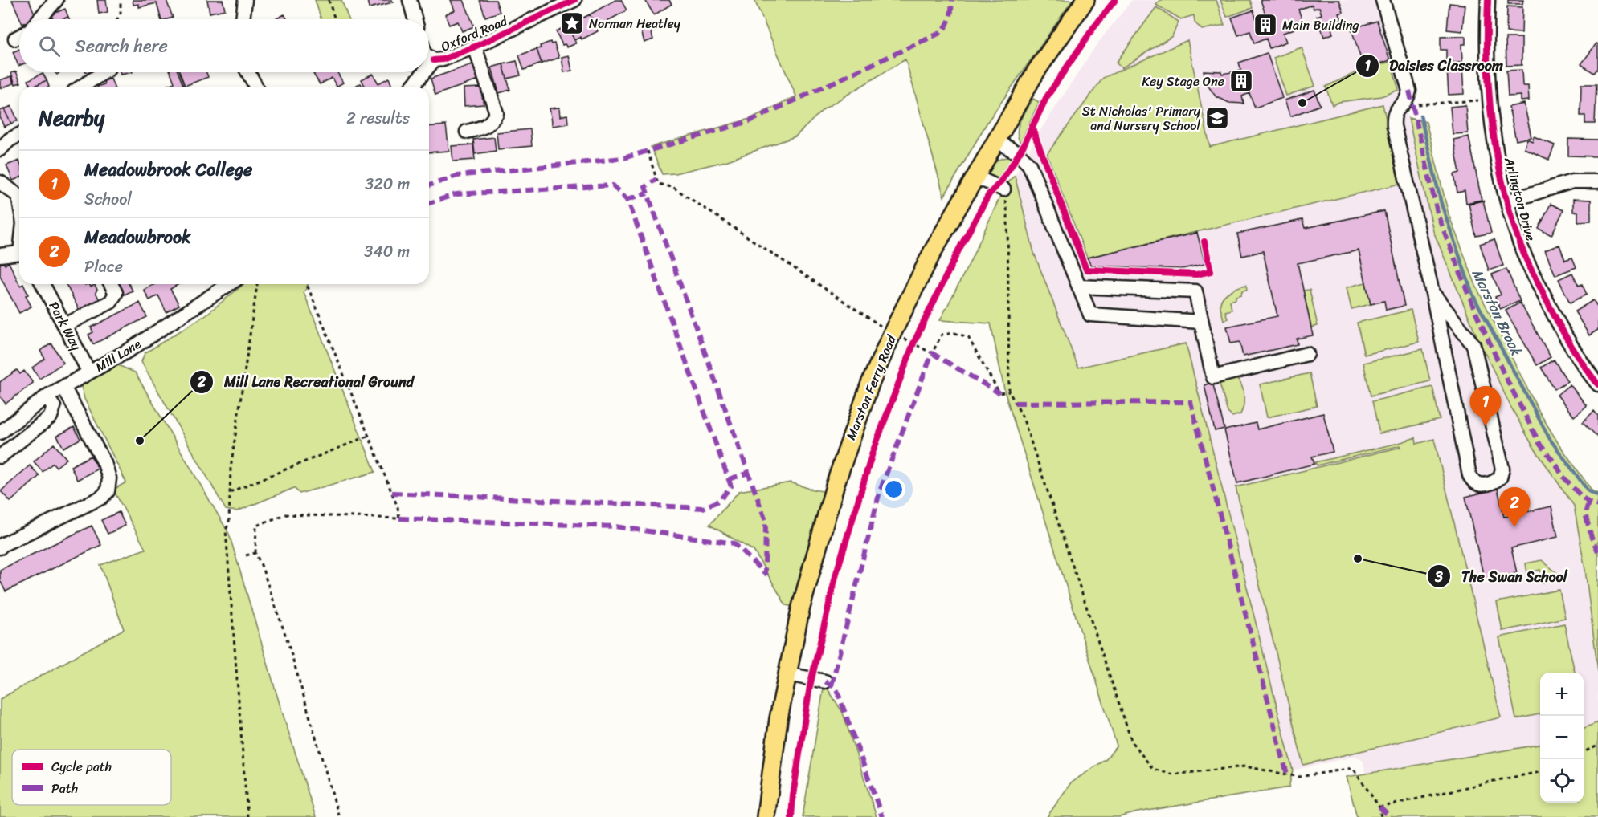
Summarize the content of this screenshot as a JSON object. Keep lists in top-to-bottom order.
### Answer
{
  "streets": {
    "main road": ["Marston Ferry Road"],
    "street": [
      "Oxford Road",
      "Arlington Drive",
      "Park Way",
      "Mill Lane"
    ]
  },
  "crossings": [
    ["Park Way", "Mill Lane"]
  ],
  "water": ["Marston Brook"],
  "places": {
    "place": ["Norman Heatley"],
    "building": ["Main Building", "Key Stage One"],
    "other": ["Daisies Classroom", "Mill Lane Recreational Ground", "The Swan School"],
    "school or university": ["St Nicholas' Primary and Nursery School"]
  },
  "legend": ["Cycle path", "Path"],
  "page": {
    "search": "Search here",
    "heading": ["Nearby", "2 results"],
    "list": [
      {
        "mark": "1",
        "name": "Meadowbrook College",
        "note": "School",
        "value": "320 m"
      },
      {
        "mark": "2",
        "name": "Meadowbrook",
        "note": "Place",
        "value": "340 m"
      }
    ],
    "pins": ["1", "2"],
    "map_buttons": ["+", "−"]
  }
}
